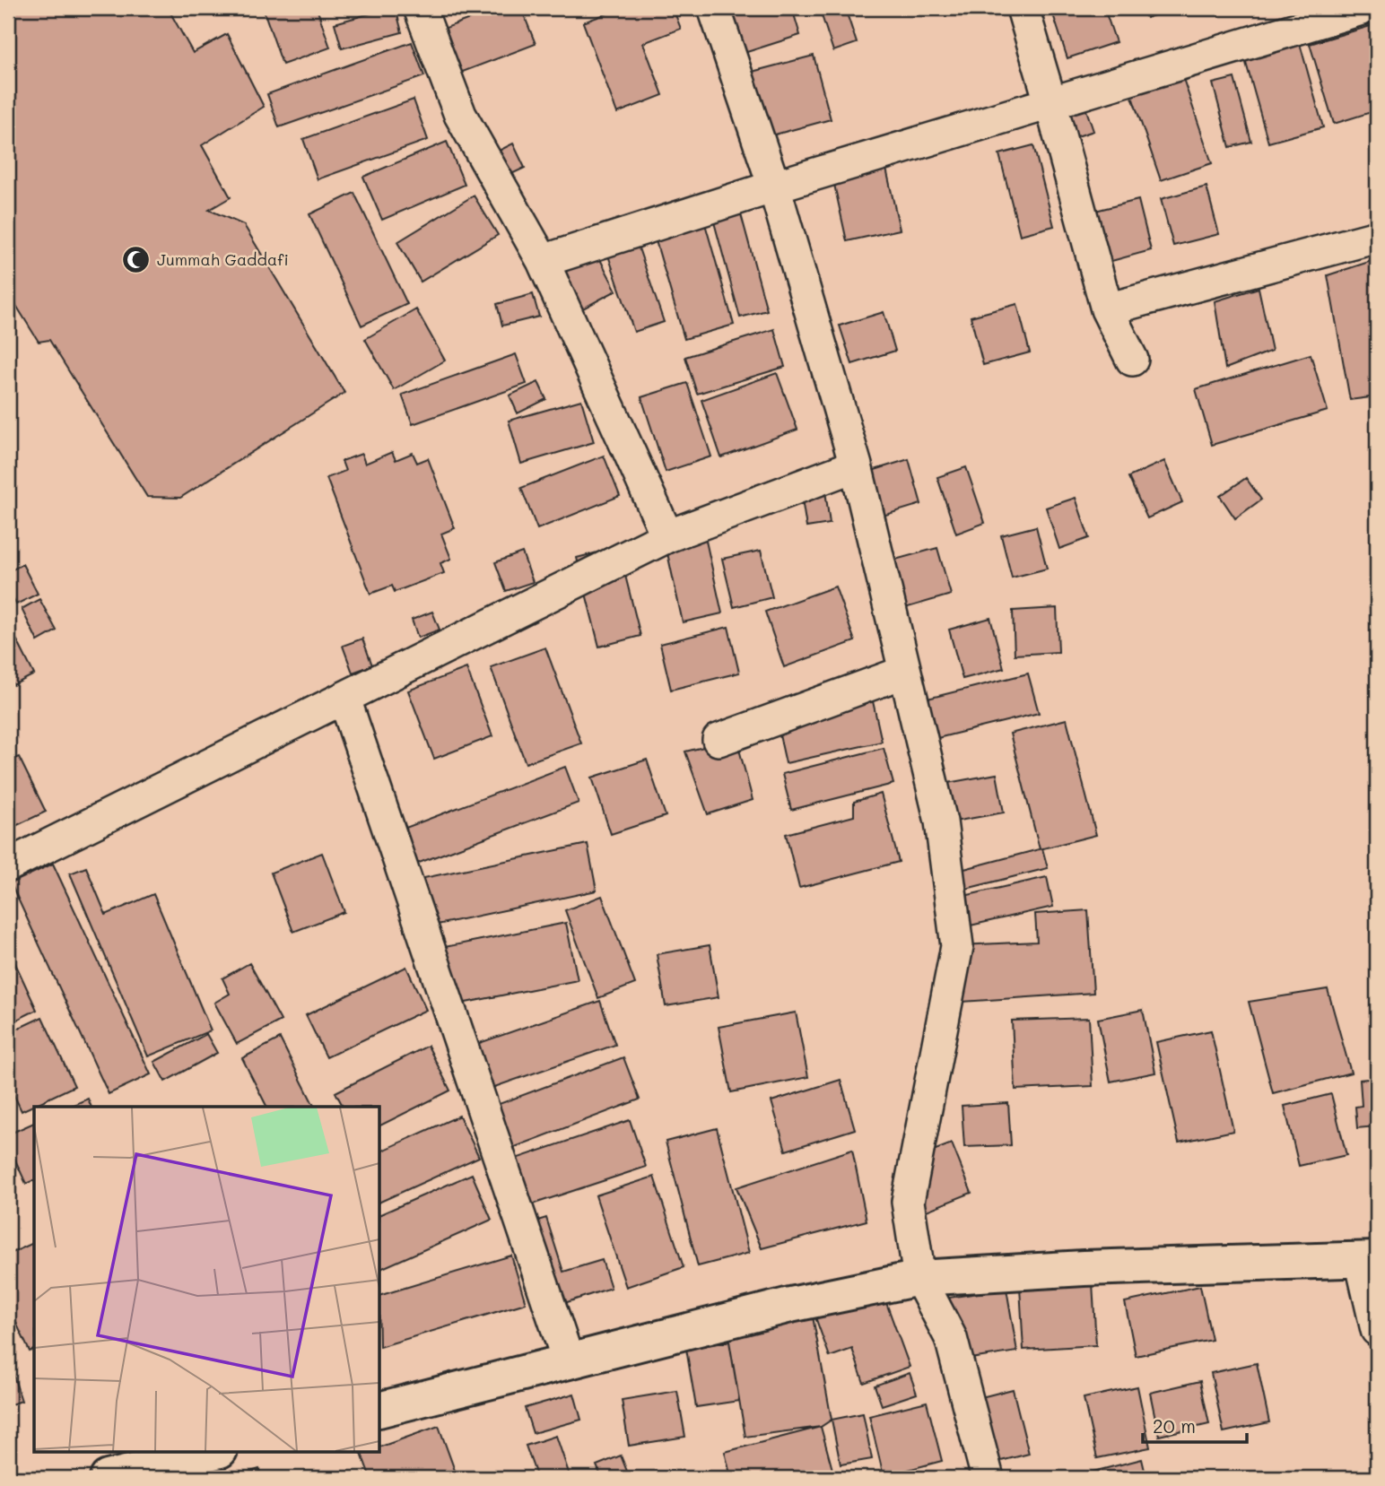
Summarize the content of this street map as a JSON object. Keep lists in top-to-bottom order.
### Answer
{
  "places": {
    "mosque": ["Jummah Gaddafi"]
  },
  "scale_bar": "20 m"
}
